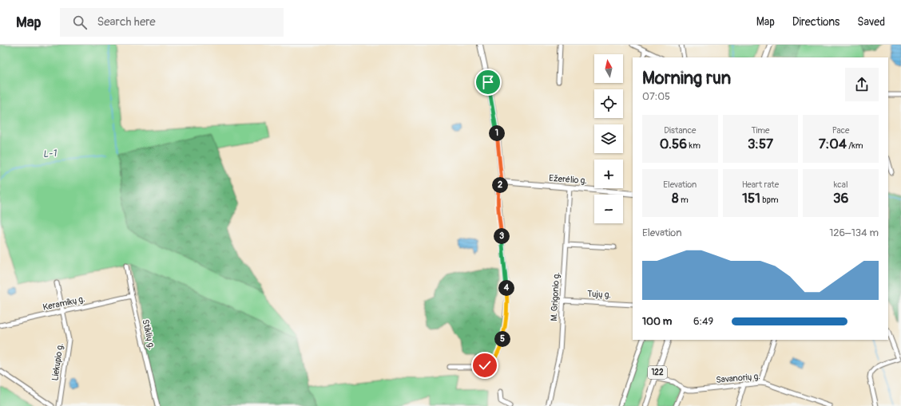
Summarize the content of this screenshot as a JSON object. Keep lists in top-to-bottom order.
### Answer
{
  "streets": {
    "main road": ["Ežerėlio g.", "122"],
    "street": [
      "Tujų g.",
      "M. Grigonio g.",
      "Keramikų g.",
      "Stiklių g.",
      "Liekupio g.",
      "Savanorių g."
    ]
  },
  "crossings": [
    ["Ežerėlio g.", "M. Grigonio g."],
    ["Tujų g.", "M. Grigonio g."],
    ["Keramikų g.", "Stiklių g."],
    ["Keramikų g.", "Liekupio g."]
  ],
  "water": ["L-1"],
  "north": "top",
  "page": {
    "header": "Map",
    "search": "Search here",
    "nav": ["Map", "Directions", "Saved"],
    "map_buttons": ["+", "−"],
    "heading": ["Morning run", "07:05"],
    "stats": [
      ["Distance", "0.56 km"],
      ["Time", "3:57"],
      ["Pace", "7:04 /km"],
      ["Elevation", "8 m"],
      ["Heart rate", "151 bpm"],
      ["kcal", "36"]
    ],
    "pins": [
      "1",
      "2",
      "3",
      "4",
      "5"
    ],
    "chart": ["Elevation", "126–134 m"],
    "list": [
      {
        "name": "100 m",
        "note": "6:49"
      }
    ]
  }
}
